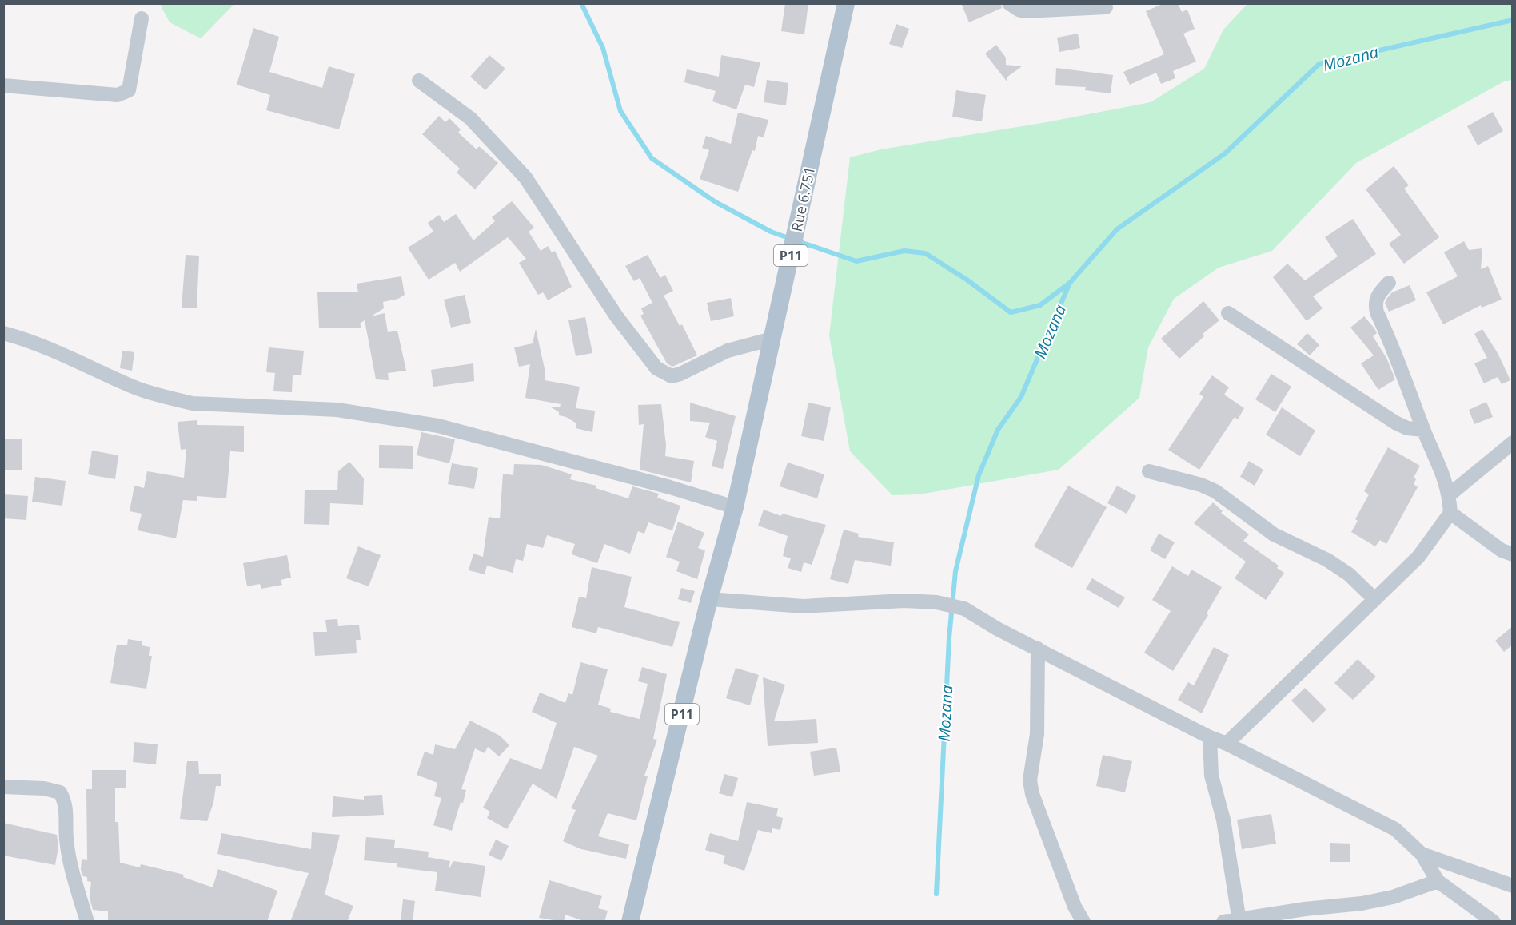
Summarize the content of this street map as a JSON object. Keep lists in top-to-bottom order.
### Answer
{
  "streets": {
    "main road": ["Rue 6.751", "P11"]
  },
  "crossings": [
    ["Rue 6.751", "P11"]
  ],
  "water": ["Mozana"]
}
